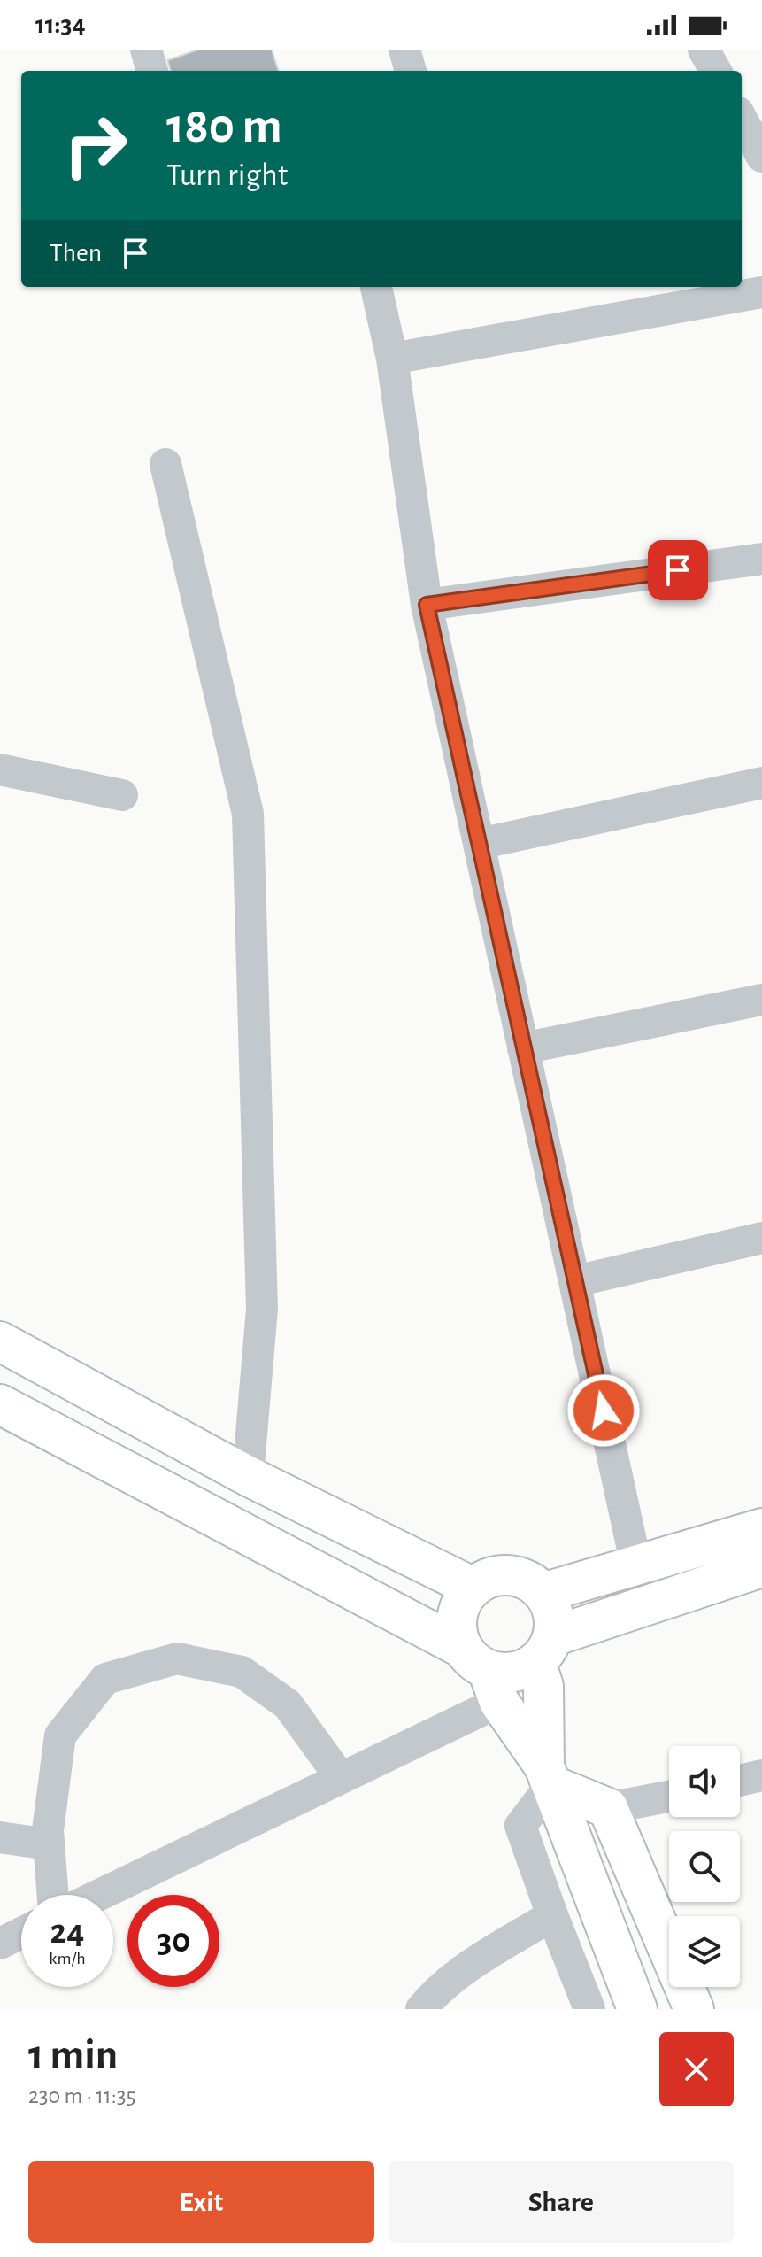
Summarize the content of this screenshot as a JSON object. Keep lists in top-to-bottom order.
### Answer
{
  "page": {
    "status": "11:34",
    "turn": ["180 m", "Turn right"],
    "then": "Then",
    "speed": "24 km/h",
    "limit": "30",
    "heading": ["1 min", "230 m · 11:35"],
    "buttons": ["Exit", "Share"]
  }
}
